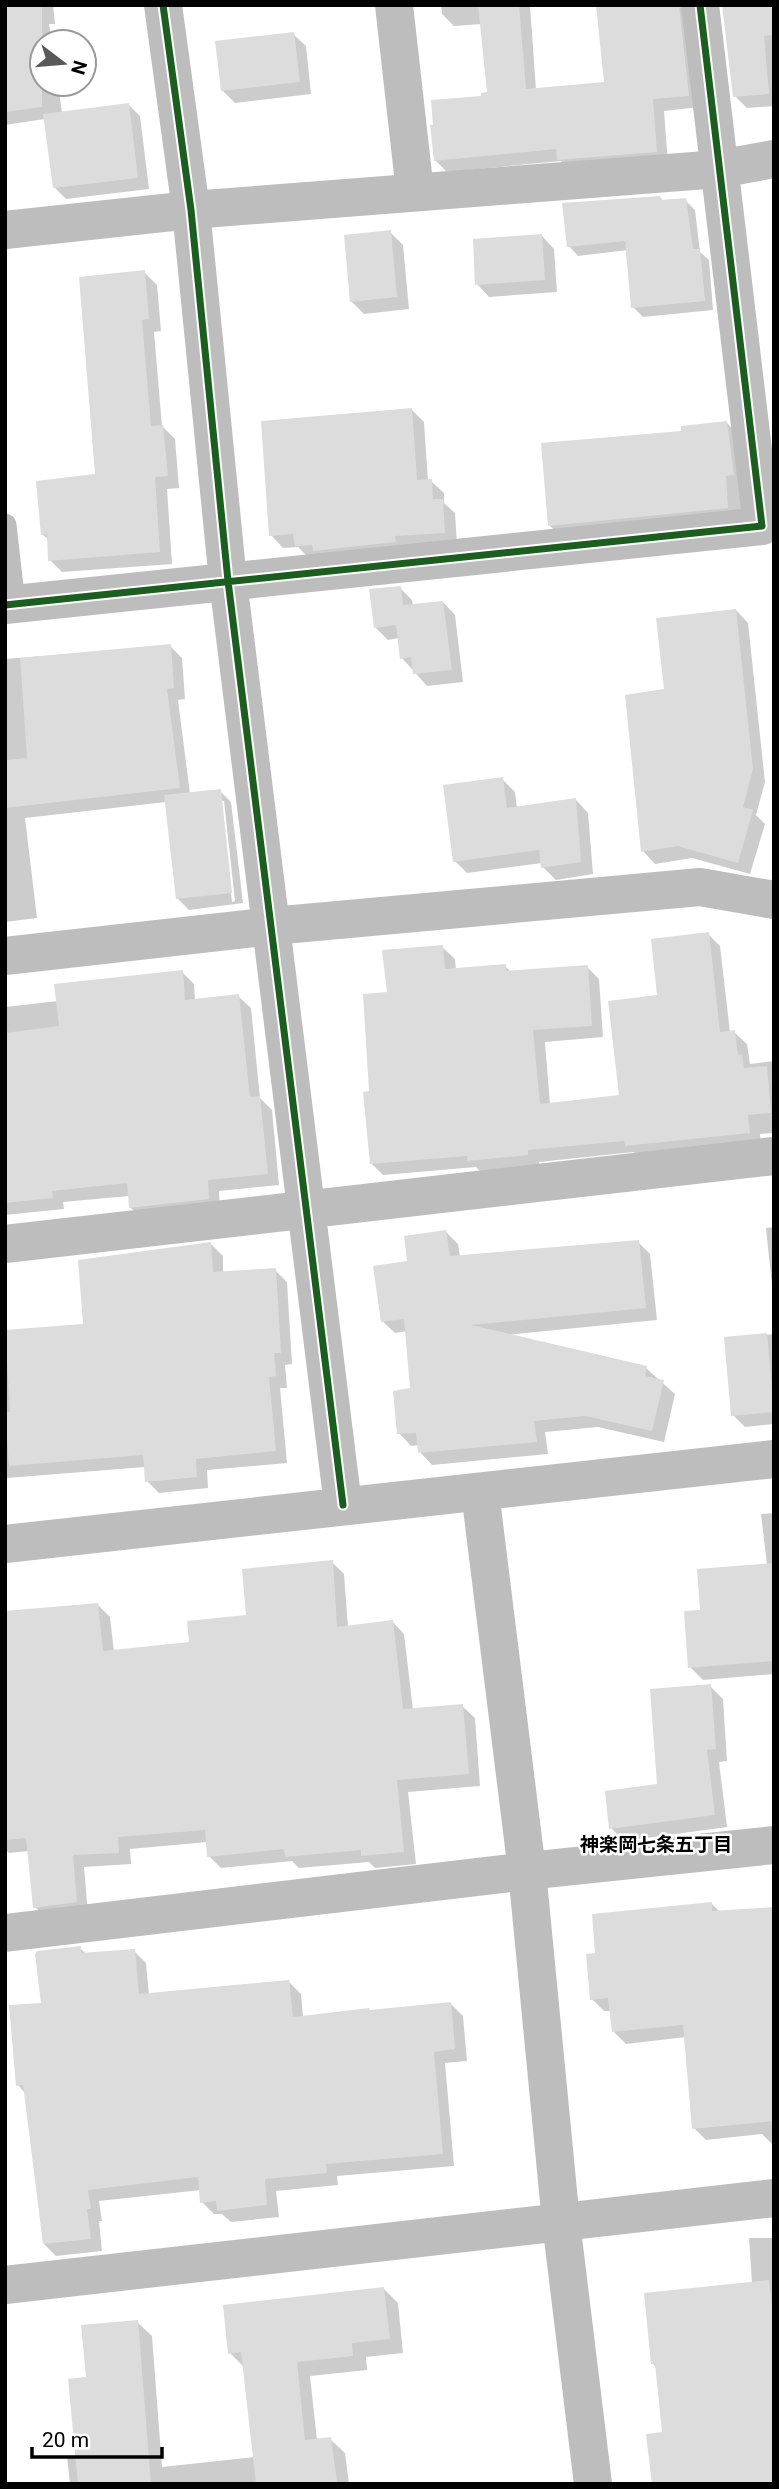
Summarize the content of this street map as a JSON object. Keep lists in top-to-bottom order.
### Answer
{
  "districts": ["神楽岡七条五丁目"],
  "scale_bar": "20 m",
  "north": "right"
}
